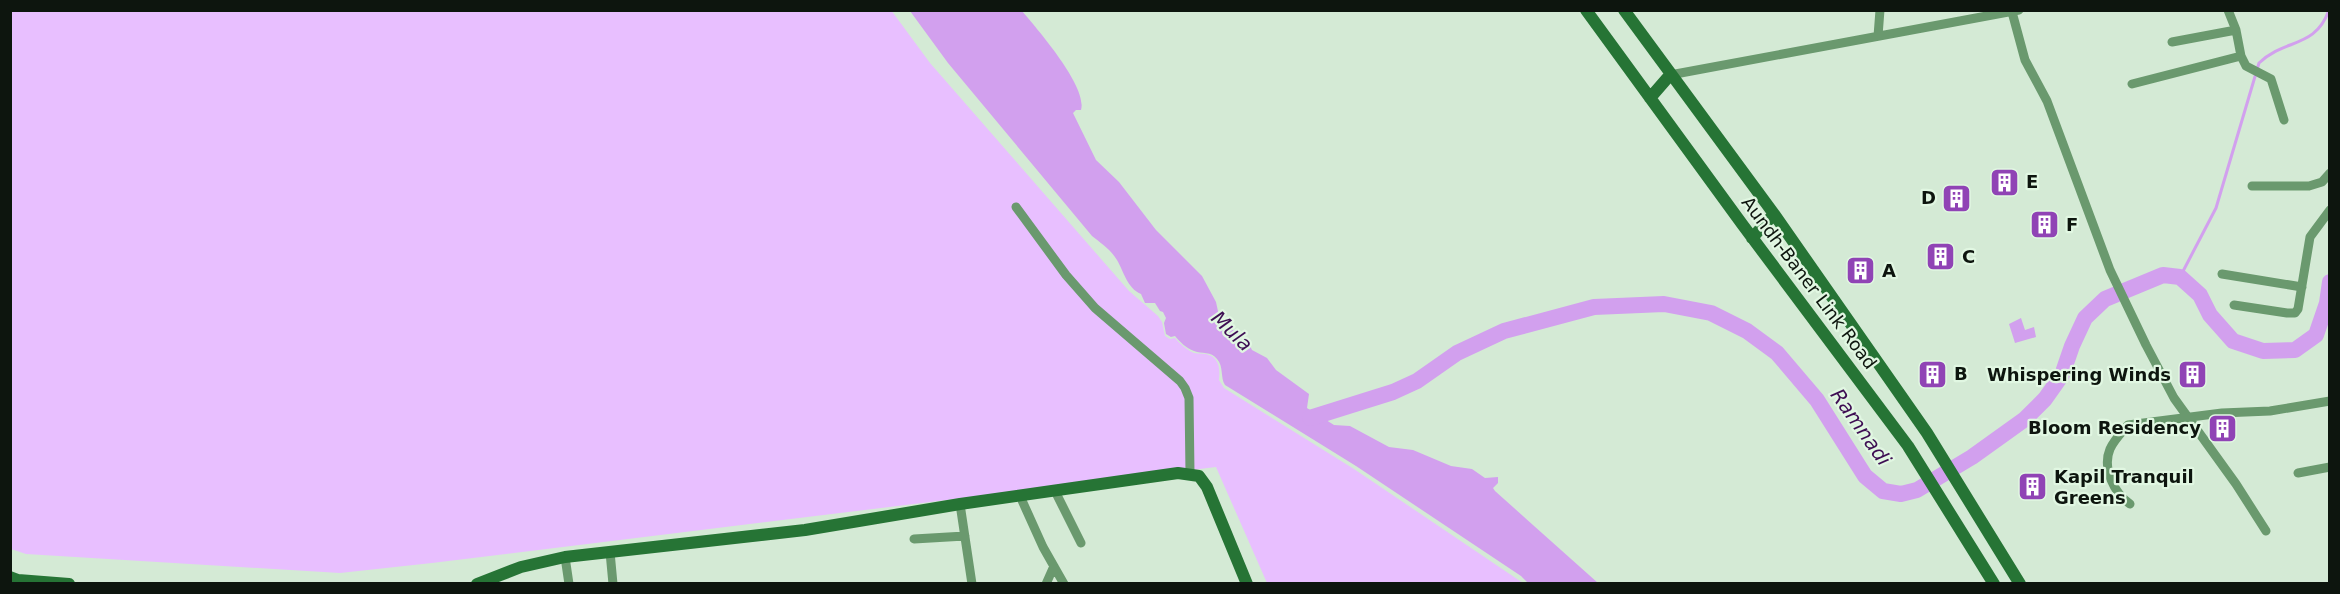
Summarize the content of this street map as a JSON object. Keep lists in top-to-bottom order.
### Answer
{
  "streets": {
    "main road": ["Aundh-Baner Link Road"]
  },
  "water": ["Mula", "Ramnadi"],
  "places": {
    "building": [
      "E",
      "D",
      "F",
      "C",
      "A",
      "B",
      "Whispering Winds",
      "Bloom Residency",
      "Kapil Tranquil Greens"
    ]
  }
}
